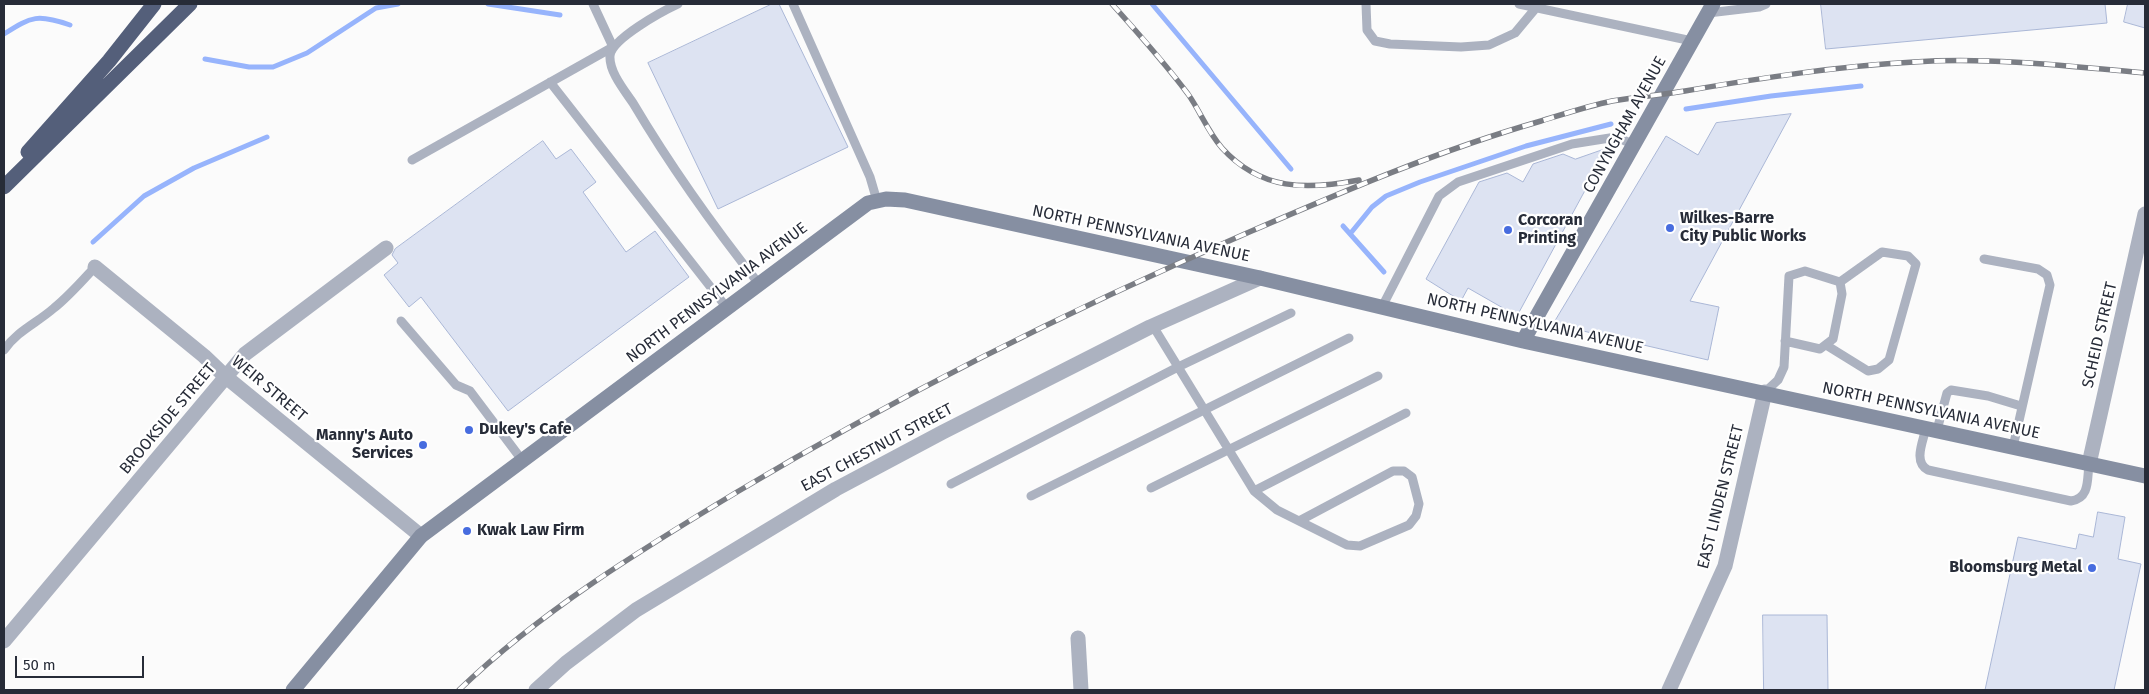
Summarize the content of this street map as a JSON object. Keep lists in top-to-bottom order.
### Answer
{
  "streets": {
    "street": [
      "CONYNGHAM AVENUE",
      "NORTH PENNSYLVANIA AVENUE",
      "SCHEID STREET",
      "WEIR STREET",
      "BROOKSIDE STREET",
      "EAST CHESTNUT STREET",
      "EAST LINDEN STREET"
    ]
  },
  "crossings": [
    ["CONYNGHAM AVENUE", "NORTH PENNSYLVANIA AVENUE"],
    ["NORTH PENNSYLVANIA AVENUE", "SCHEID STREET"],
    ["NORTH PENNSYLVANIA AVENUE", "WEIR STREET"],
    ["NORTH PENNSYLVANIA AVENUE", "EAST CHESTNUT STREET"],
    ["NORTH PENNSYLVANIA AVENUE", "EAST LINDEN STREET"],
    ["WEIR STREET", "BROOKSIDE STREET"]
  ],
  "places": [
    "Wilkes-Barre City Public Works",
    "Corcoran Printing",
    "Dukey's Cafe",
    "Manny's Auto Services",
    "Kwak Law Firm",
    "Bloomsburg Metal"
  ],
  "scale_bar": "50 m"
}
